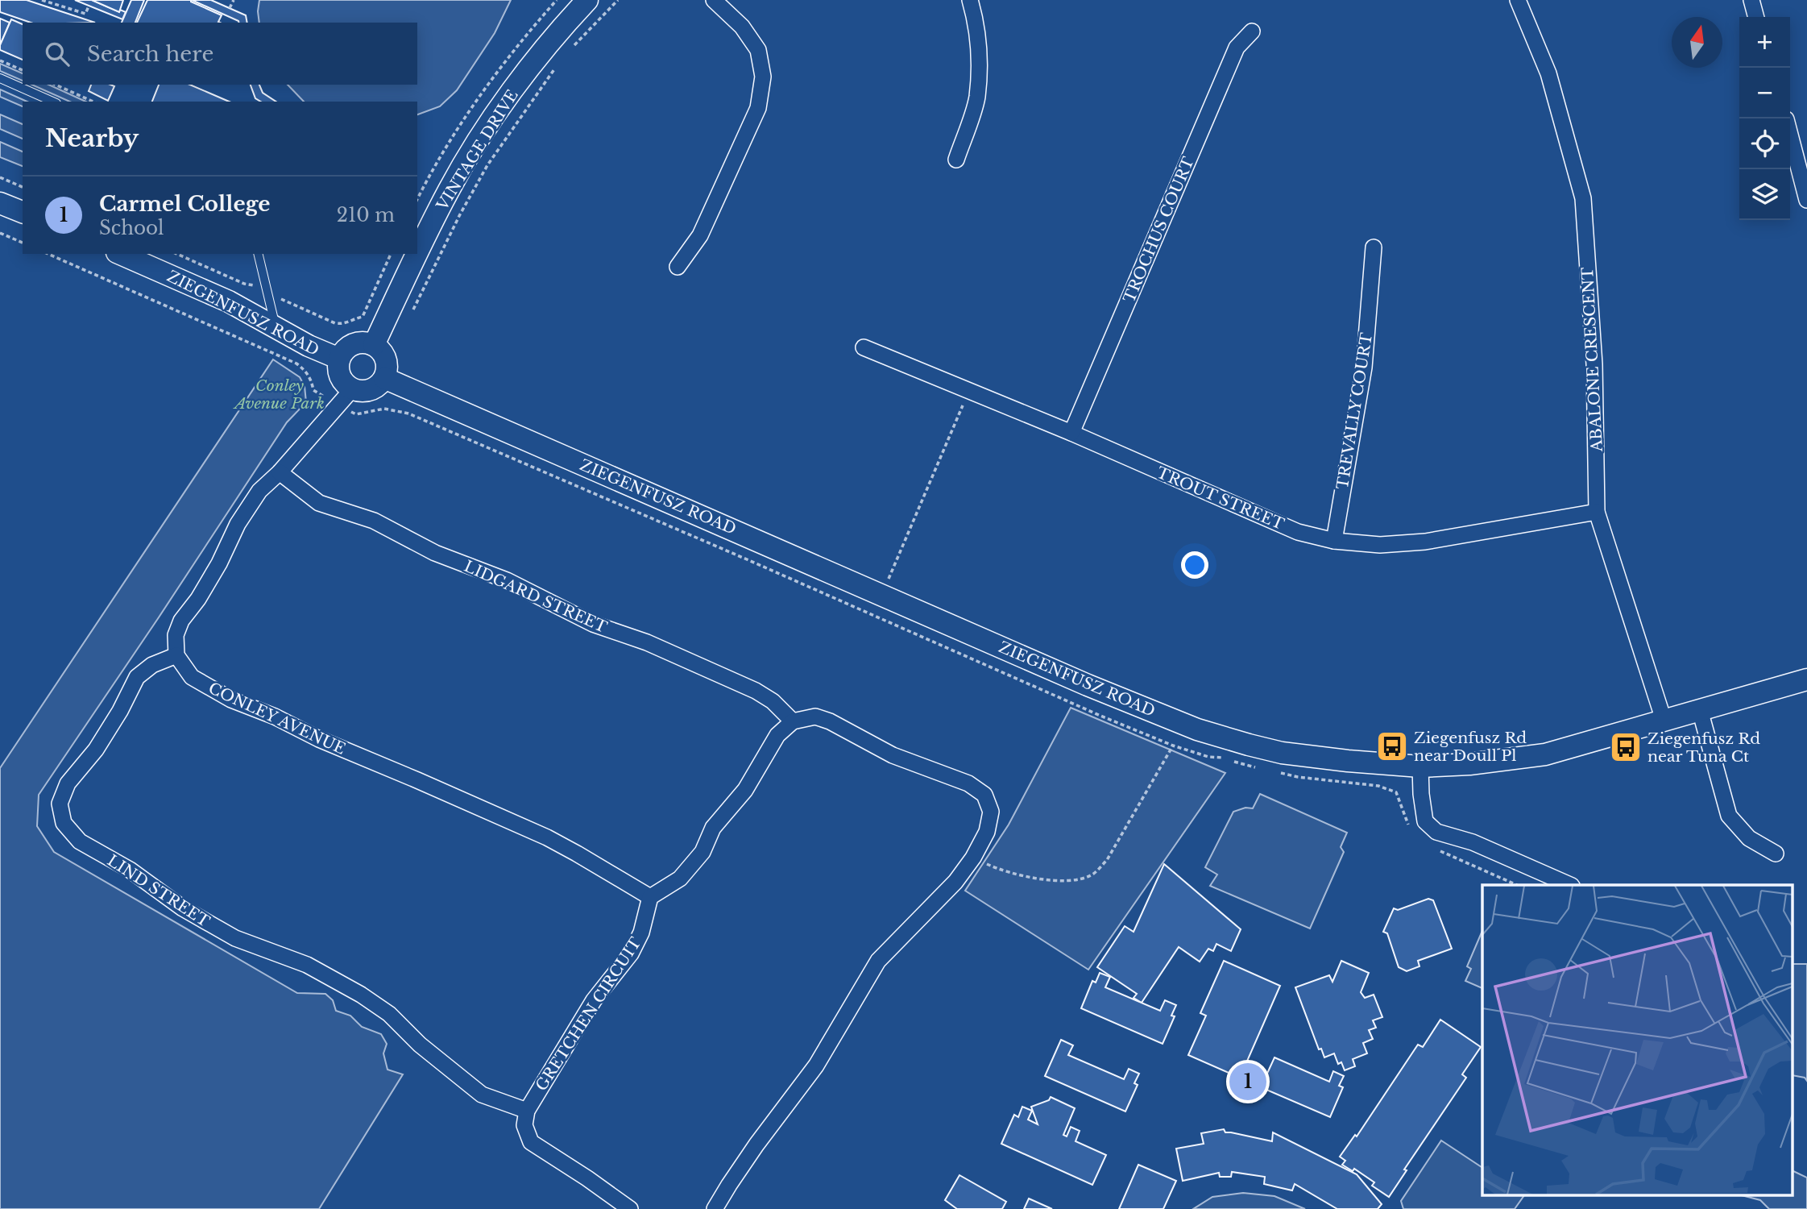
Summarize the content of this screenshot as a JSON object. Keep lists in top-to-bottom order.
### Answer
{
  "streets": {
    "street": [
      "VINTAGE DRIVE",
      "TROCHUS COURT",
      "ZIEGENFUSZ ROAD",
      "ABALONE CRESCENT",
      "TREVALLY COURT",
      "TROUT STREET",
      "LIDGARD STREET",
      "CONLEY AVENUE",
      "LIND STREET",
      "GRETCHEN CIRCUIT"
    ]
  },
  "crossings": [
    ["VINTAGE DRIVE", "ZIEGENFUSZ ROAD"],
    ["TROCHUS COURT", "TROUT STREET"],
    ["ZIEGENFUSZ ROAD", "ABALONE CRESCENT"],
    ["ABALONE CRESCENT", "TROUT STREET"],
    ["TREVALLY COURT", "TROUT STREET"],
    ["CONLEY AVENUE", "LIND STREET"],
    ["CONLEY AVENUE", "GRETCHEN CIRCUIT"],
    ["LIND STREET", "GRETCHEN CIRCUIT"]
  ],
  "parks": ["Conley Avenue Park"],
  "places": {
    "bus stop": ["Ziegenfusz Rd near Doull Pl", "Ziegenfusz Rd near Tuna Ct"]
  },
  "north": "top",
  "page": {
    "map_buttons": ["+", "−"],
    "search": "Search here",
    "heading": "Nearby",
    "list": [
      {
        "mark": "1",
        "name": "Carmel College",
        "note": "School",
        "value": "210 m"
      }
    ],
    "pins": "1"
  }
}
